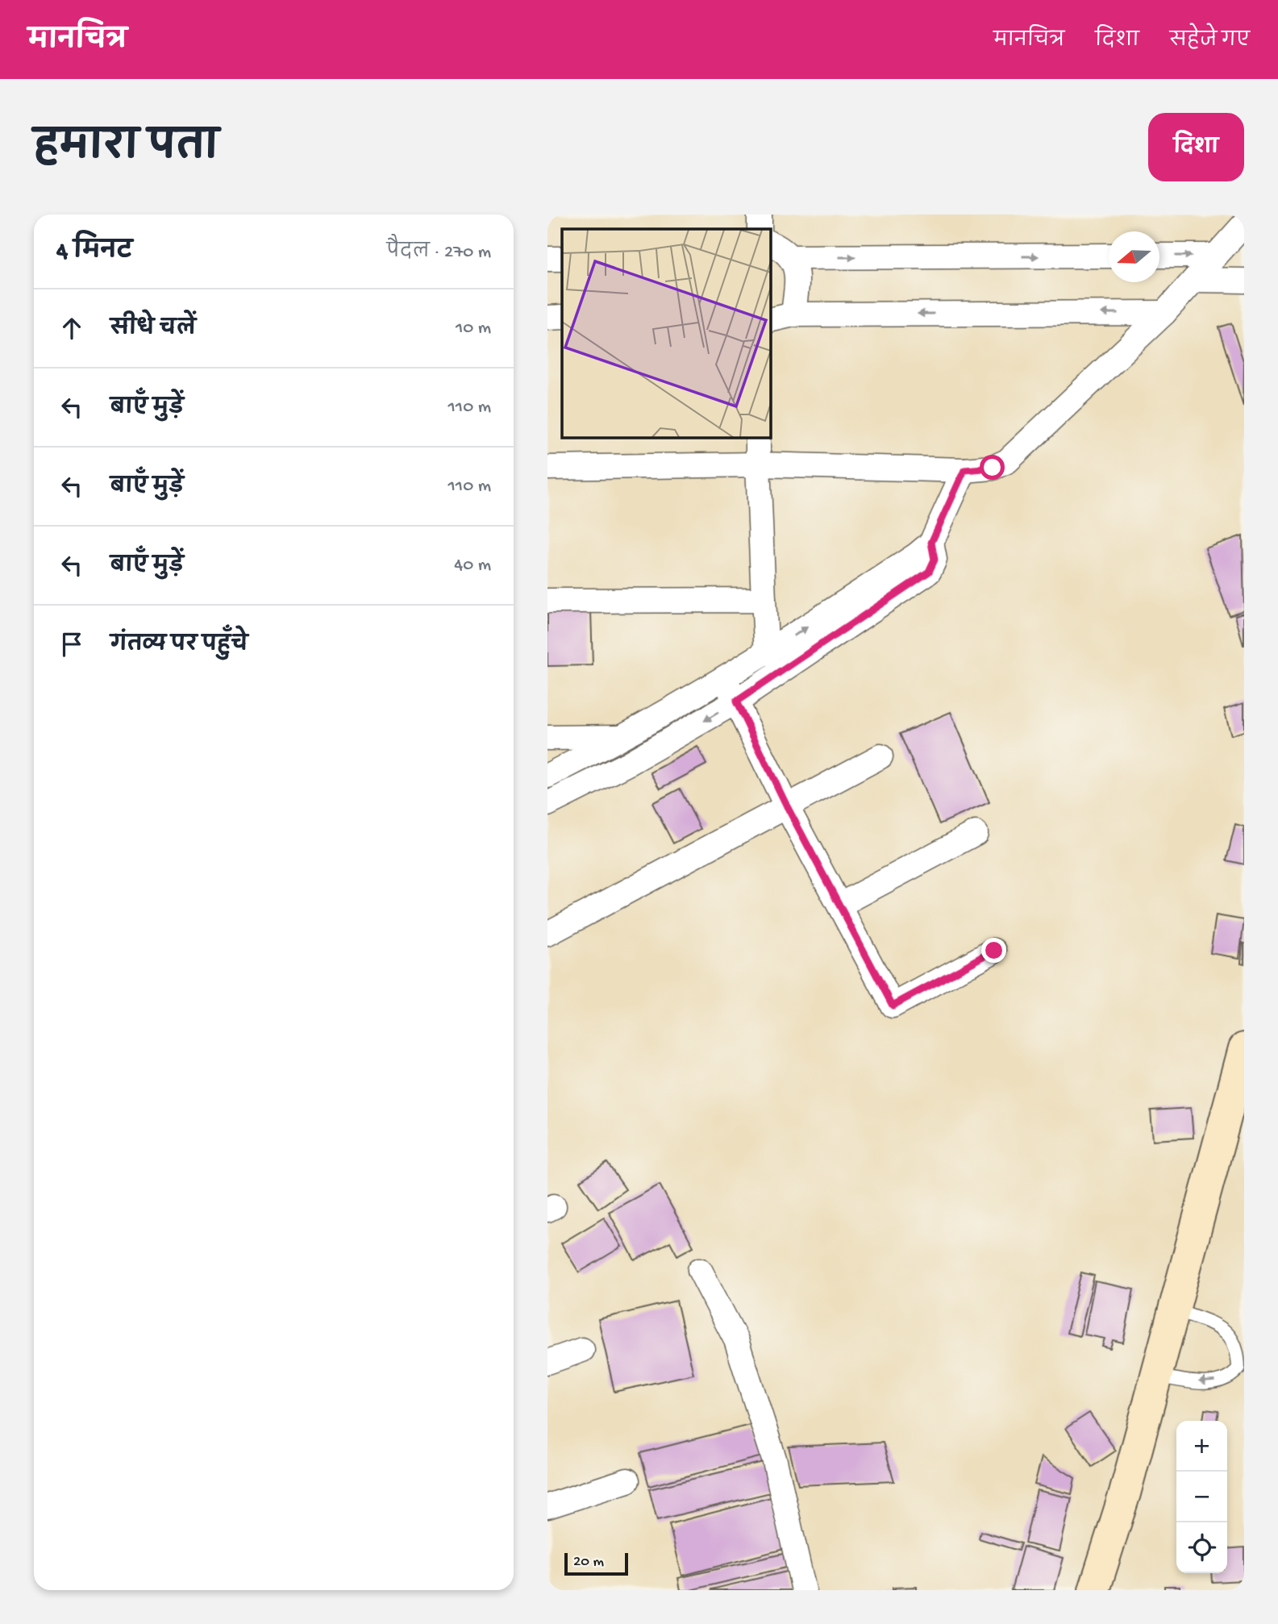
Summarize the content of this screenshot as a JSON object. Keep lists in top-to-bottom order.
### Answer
{
  "scale_bar": "20 m",
  "north": "left",
  "page": {
    "header": "मानचित्र",
    "nav": ["मानचित्र", "दिशा", "सहेजे गए"],
    "title": "हमारा पता",
    "buttons": "दिशा",
    "heading": ["4 मिनट", "पैदल · 270 m"],
    "list": [
      ["सीधे चलें", "10 m"],
      ["बाएँ मुड़ें", "110 m"],
      ["बाएँ मुड़ें", "110 m"],
      ["बाएँ मुड़ें", "40 m"],
      "गंतव्य पर पहुँचे"
    ],
    "map_buttons": ["+", "−"],
    "scale": "20 m"
  }
}
